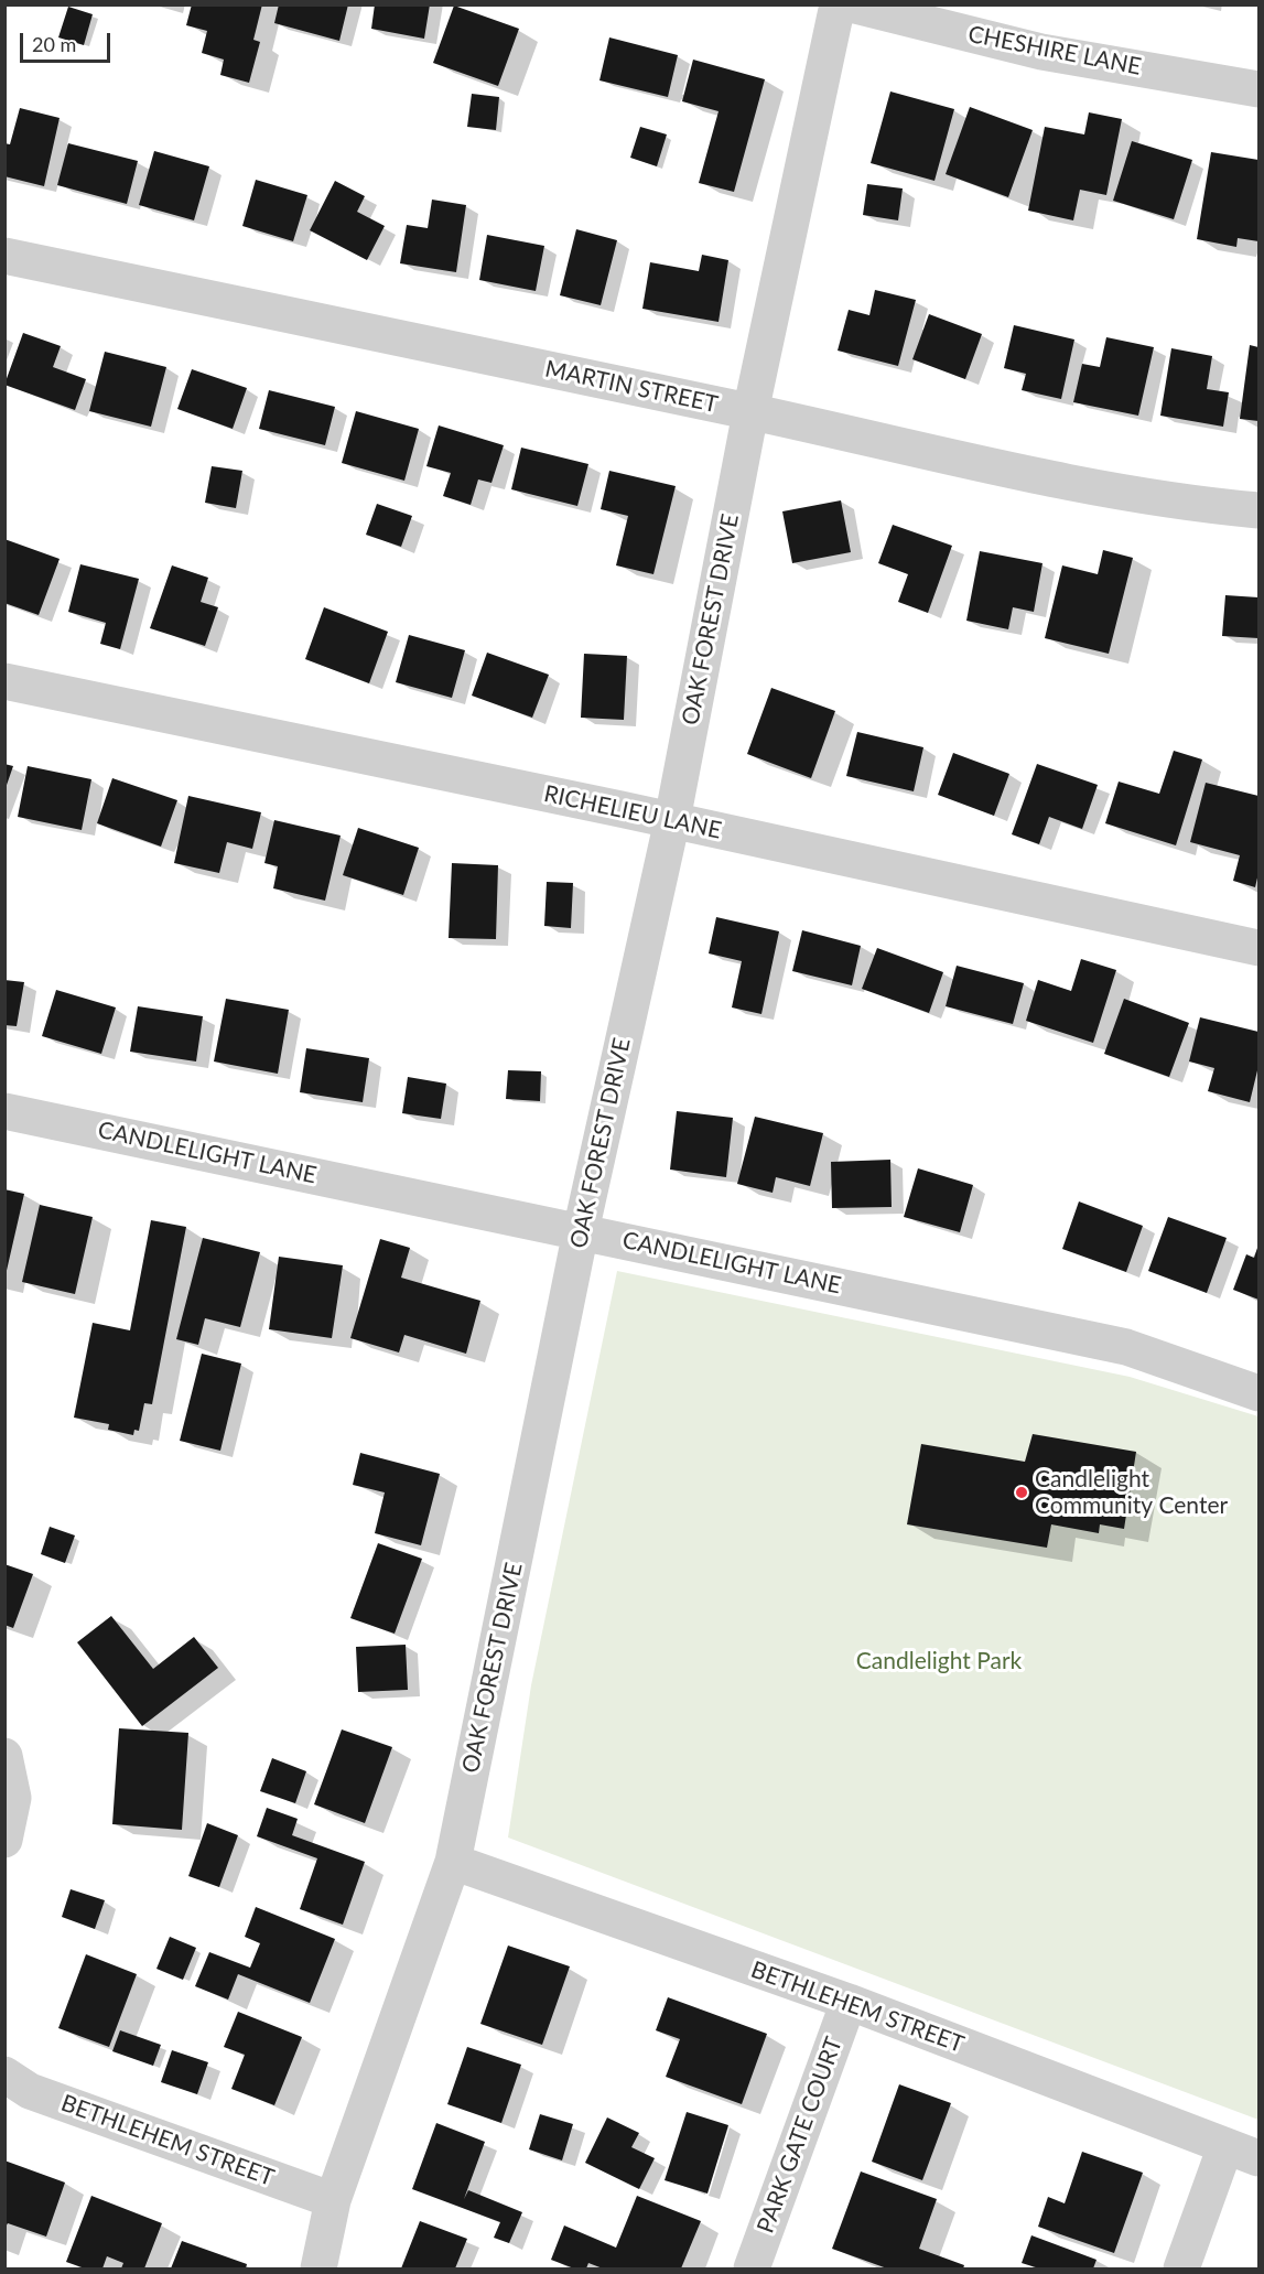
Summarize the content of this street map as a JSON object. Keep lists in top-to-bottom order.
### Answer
{
  "streets": {
    "street": [
      "CHESHIRE LANE",
      "MARTIN STREET",
      "OAK FOREST DRIVE",
      "RICHELIEU LANE",
      "CANDLELIGHT LANE",
      "BETHLEHEM STREET",
      "PARK GATE COURT"
    ]
  },
  "crossings": [
    ["MARTIN STREET", "OAK FOREST DRIVE"],
    ["OAK FOREST DRIVE", "RICHELIEU LANE"],
    ["OAK FOREST DRIVE", "CANDLELIGHT LANE"],
    ["OAK FOREST DRIVE", "BETHLEHEM STREET"],
    ["BETHLEHEM STREET", "PARK GATE COURT"]
  ],
  "parks": ["Candlelight Park"],
  "places": ["Candlelight Community Center"],
  "scale_bar": "20 m"
}
